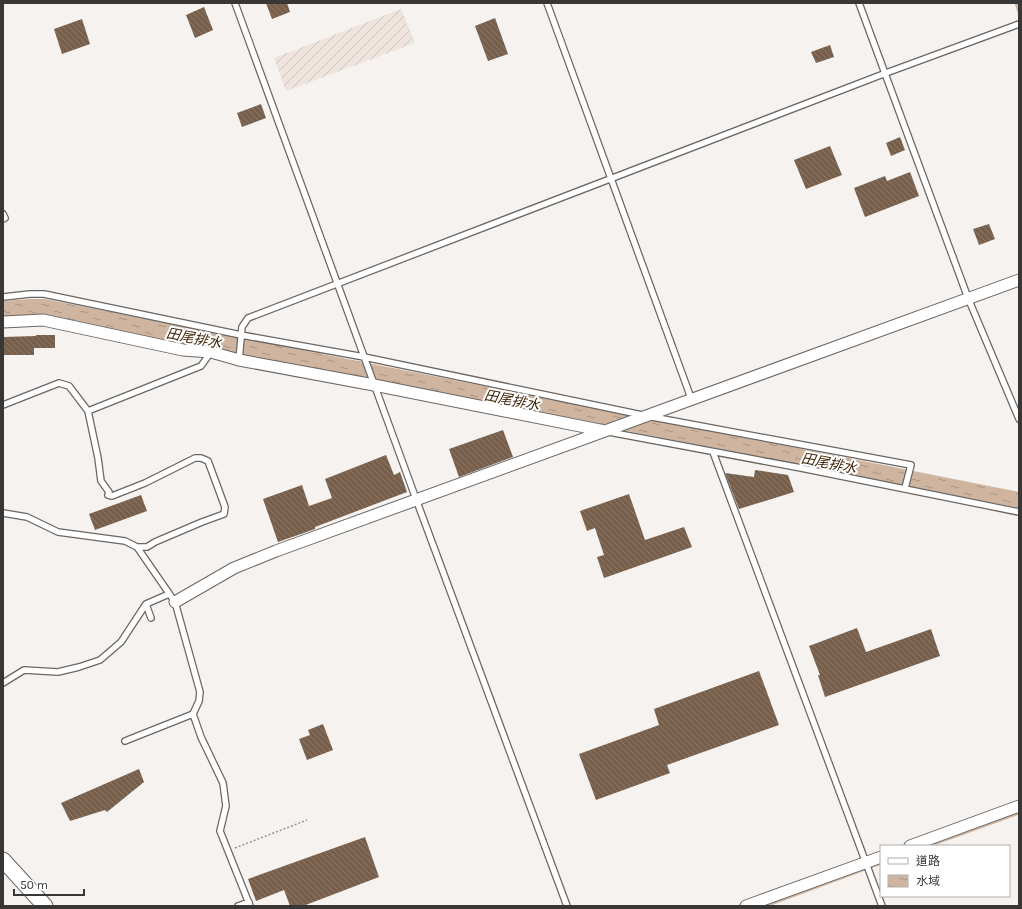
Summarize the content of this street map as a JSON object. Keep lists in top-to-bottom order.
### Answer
{
  "water": ["田尾排水"],
  "legend": ["道路", "水域"],
  "scale_bar": "50 m"
}
